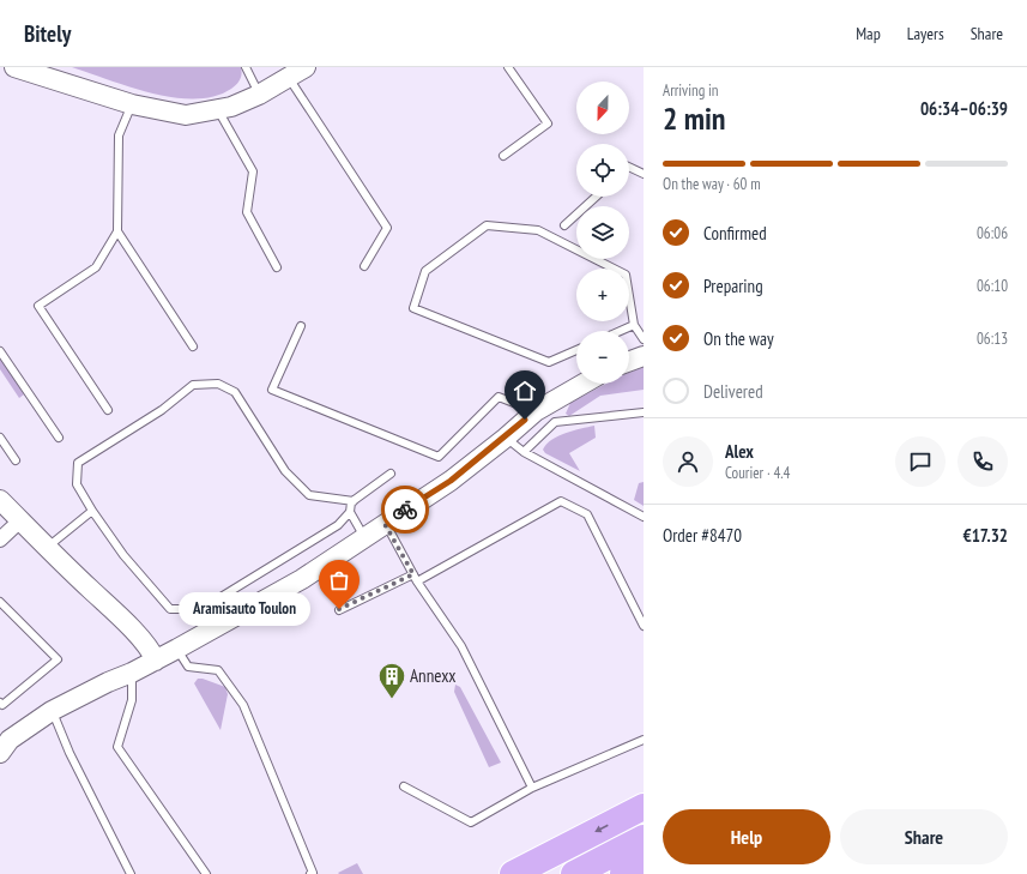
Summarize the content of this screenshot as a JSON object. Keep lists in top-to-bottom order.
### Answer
{
  "places": {
    "other": ["Aramisauto Toulon"],
    "building": ["Annexx"]
  },
  "north": "bottom",
  "page": {
    "header": "Bitely",
    "nav": ["Map", "Layers", "Share"],
    "heading": ["2 min", "Arriving in", "06:34–06:39"],
    "panel": [
      "Alex",
      "Courier · 4.4",
      "Order #8470",
      "€17.32"
    ],
    "map_buttons": ["+", "−"],
    "bar": "On the way · 60 m",
    "list": [
      ["Confirmed", "06:06"],
      ["Preparing", "06:10"],
      ["On the way", "06:13"],
      "Delivered"
    ],
    "bubble": "Aramisauto Toulon",
    "buttons": ["Help", "Share"]
  }
}
